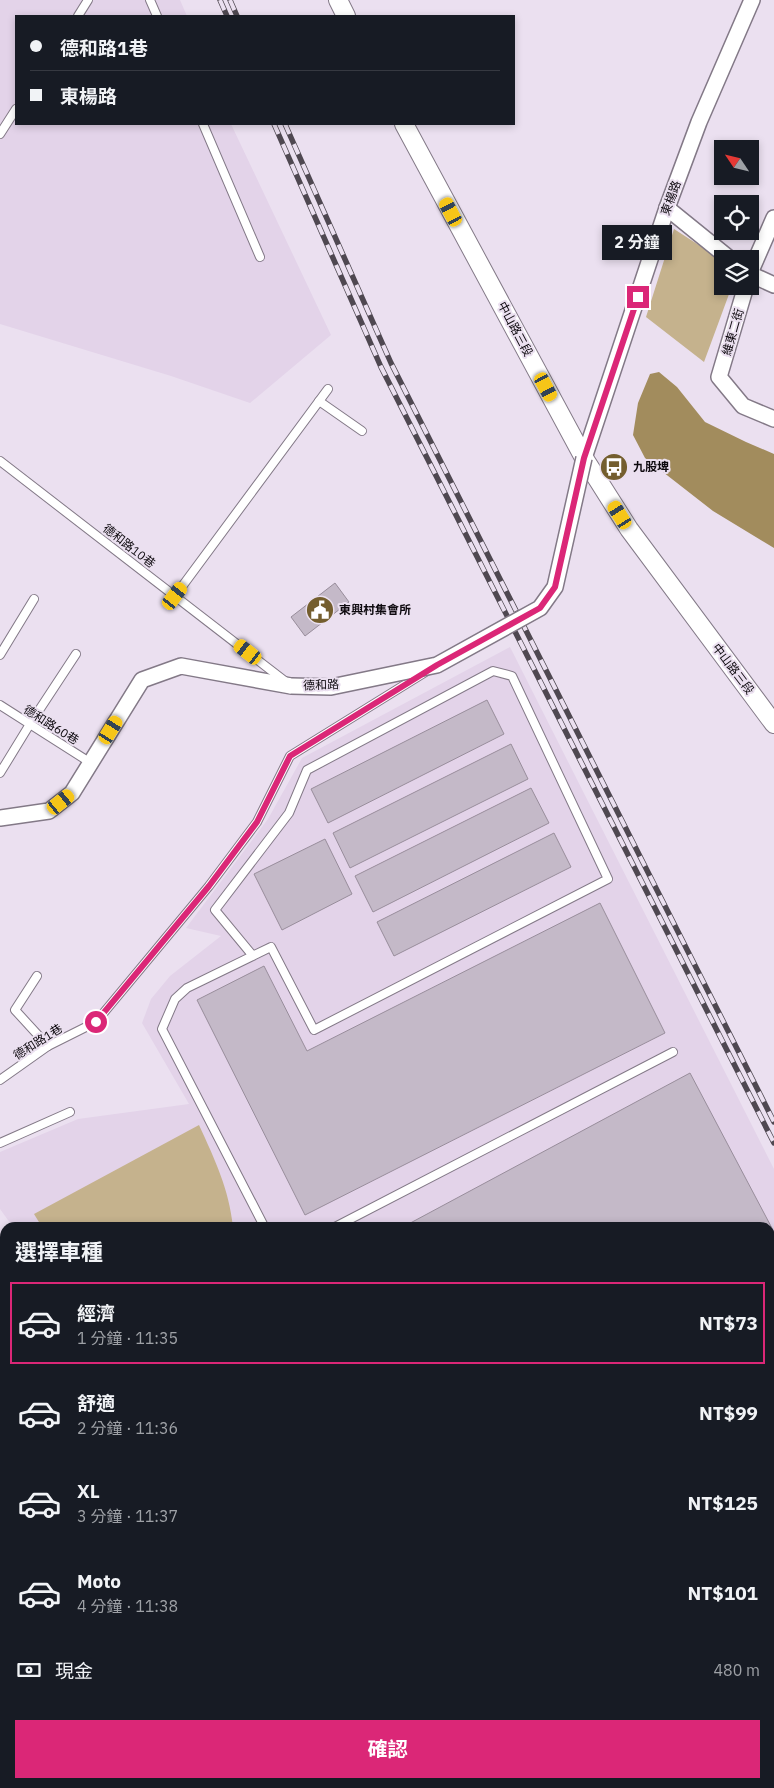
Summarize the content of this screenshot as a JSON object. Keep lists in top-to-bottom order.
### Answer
{
  "streets": {
    "street": [
      "東楊路",
      "中山路三段",
      "維東二街",
      "德和路"
    ],
    "lane": ["德和路10巷", "德和路60巷", "德和路1巷"]
  },
  "crossings": [
    ["東楊路", "中山路三段"],
    ["東楊路", "德和路"],
    ["中山路三段", "德和路"],
    ["德和路10巷", "德和路"],
    ["德和路", "德和路60巷"],
    ["德和路", "德和路1巷"]
  ],
  "places": {
    "bus stop": ["九股埤"],
    "public building": ["東興村集會所"]
  },
  "north": "top left",
  "page": {
    "banner": ["德和路1巷", "東楊路"],
    "bubble": "2 分鐘",
    "heading": "選擇車種",
    "list": [
      {
        "name": "經濟",
        "note": "1 分鐘 · 11:35",
        "value": "NT$73"
      },
      {
        "name": "舒適",
        "note": "2 分鐘 · 11:36",
        "value": "NT$99"
      },
      {
        "name": "XL",
        "note": "3 分鐘 · 11:37",
        "value": "NT$125"
      },
      {
        "name": "Moto",
        "note": "4 分鐘 · 11:38",
        "value": "NT$101"
      }
    ],
    "pay": ["現金", "480 m"],
    "buttons": "確認"
  }
}
